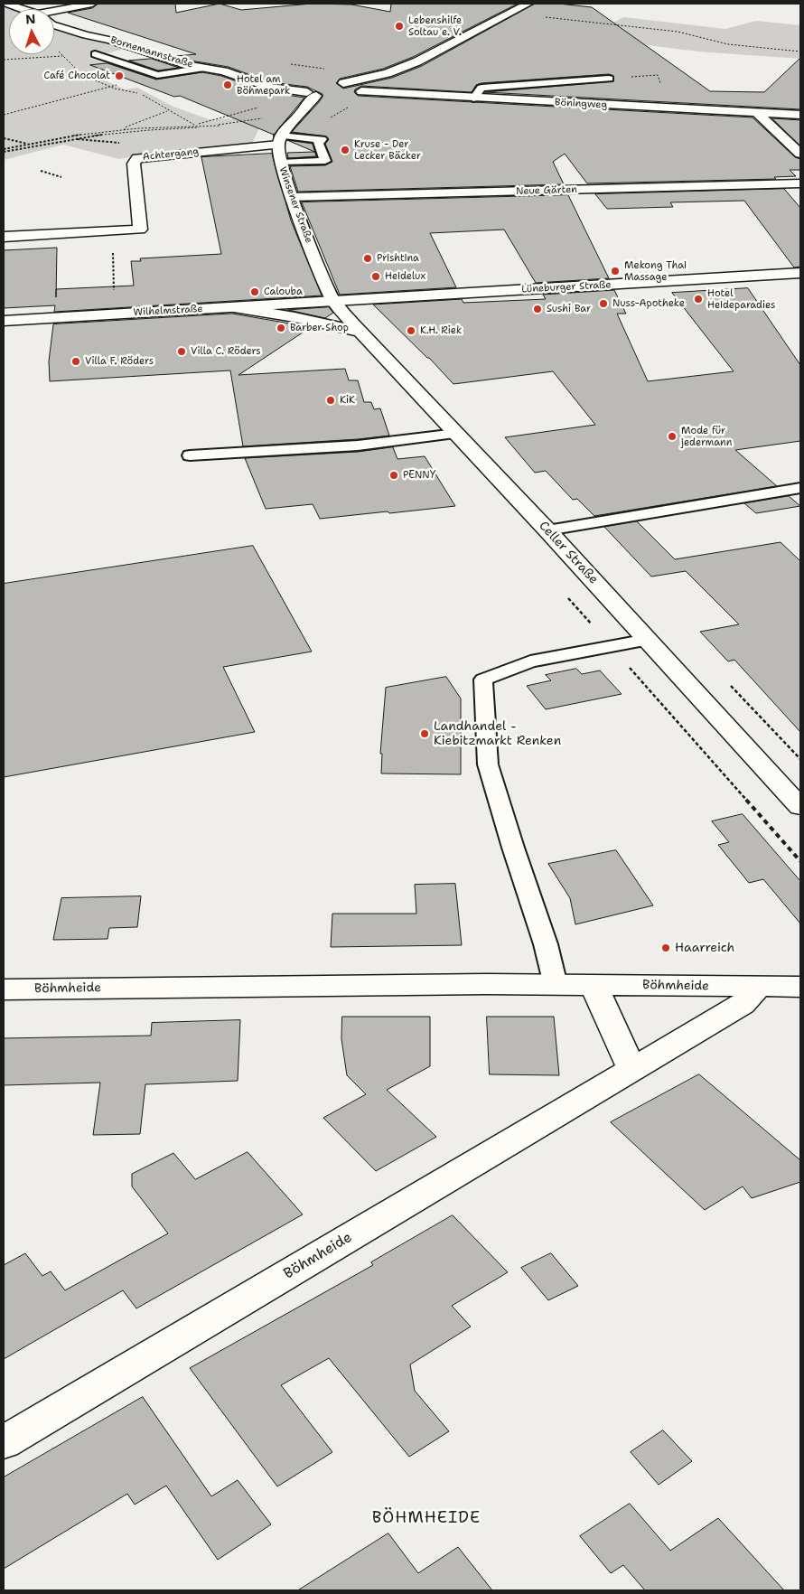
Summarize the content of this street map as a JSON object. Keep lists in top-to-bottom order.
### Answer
{
  "streets": {
    "street": [
      "Bornemannstraße",
      "Böningweg",
      "Achtergang",
      "Neue Gärten",
      "Winsener Straße",
      "Lüneburger Straße",
      "Wilhelmstraße",
      "Celler Straße",
      "Böhmheide"
    ]
  },
  "crossings": [
    ["Bornemannstraße", "Achtergang"],
    ["Bornemannstraße", "Winsener Straße"],
    ["Achtergang", "Winsener Straße"],
    ["Neue Gärten", "Winsener Straße"],
    ["Winsener Straße", "Lüneburger Straße"],
    ["Winsener Straße", "Wilhelmstraße"],
    ["Winsener Straße", "Celler Straße"],
    ["Lüneburger Straße", "Wilhelmstraße"],
    ["Lüneburger Straße", "Celler Straße"],
    ["Wilhelmstraße", "Celler Straße"]
  ],
  "districts": ["BÖHMHEIDE"],
  "places": [
    "Lebenshilfe Soltau e. V.",
    "Café Chocolat",
    "Hotel am Böhmepark",
    "Kruse - Der Lecker Bäcker",
    "Prishtina",
    "Mekong Thai Massage",
    "Heidelux",
    "Calouba",
    "Hotel Heideparadies",
    "Nuss-Apotheke",
    "Sushi Bar",
    "Barber Shop",
    "K.H. Riek",
    "Villa C. Röders",
    "Villa F. Röders",
    "KiK",
    "Mode für jedermann",
    "PENNY",
    "Landhandel - Kiebitzmarkt Renken",
    "Haarreich"
  ],
  "north": "top"
}
